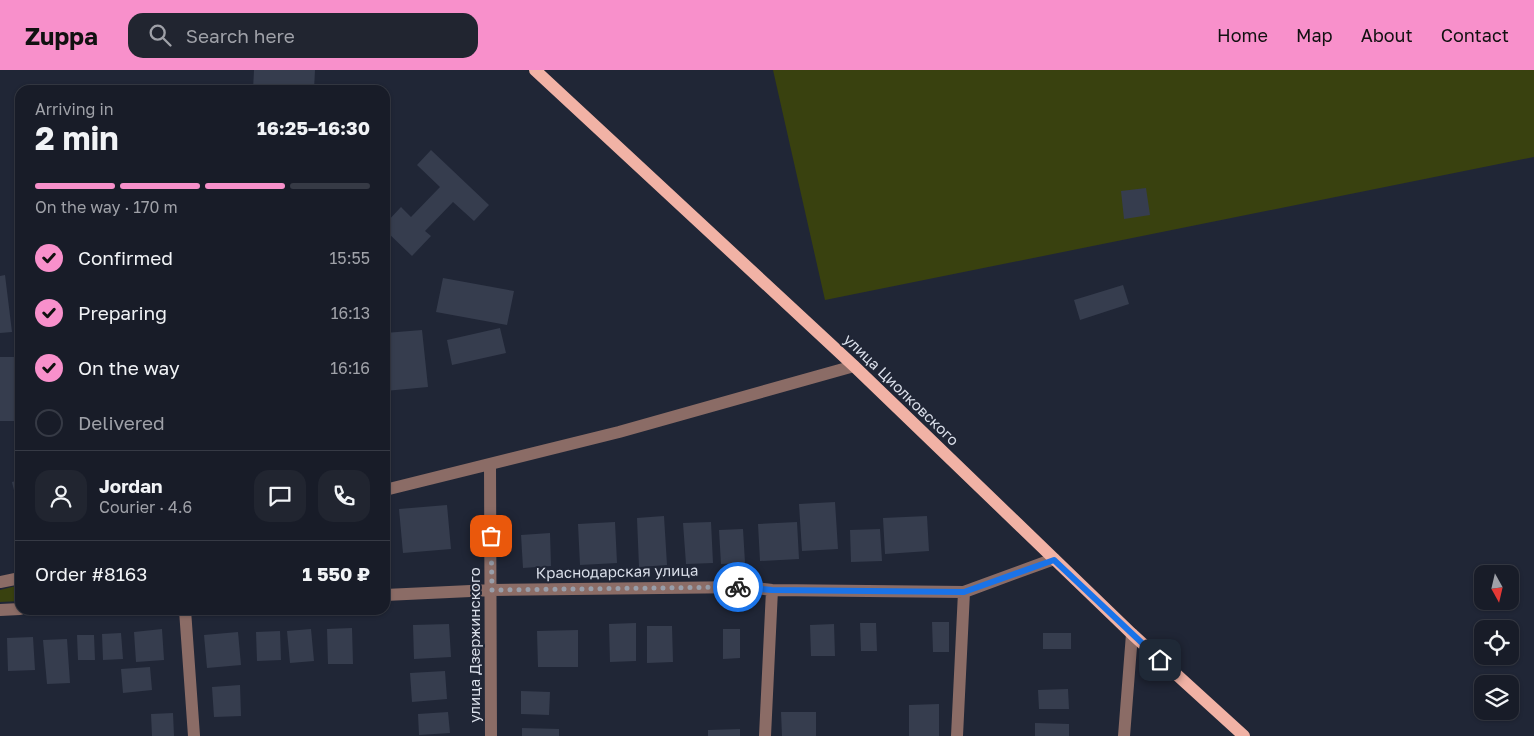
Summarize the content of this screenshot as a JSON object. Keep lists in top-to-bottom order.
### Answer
{
  "streets": {
    "main road": ["улица Циолковского"],
    "street": ["Краснодарская улица", "улица Дзержинского"]
  },
  "crossings": [
    ["улица Циолковского", "Краснодарская улица"],
    ["Краснодарская улица", "улица Дзержинского"]
  ],
  "north": "bottom",
  "page": {
    "header": "Zuppa",
    "search": "Search here",
    "nav": [
      "Home",
      "Map",
      "About",
      "Contact"
    ],
    "heading": ["2 min", "Arriving in", "16:25–16:30"],
    "panel": [
      "Jordan",
      "Courier · 4.6",
      "Order #8163",
      "1 550 ₽"
    ],
    "bar": "On the way · 170 m",
    "list": [
      ["Confirmed", "15:55"],
      ["Preparing", "16:13"],
      ["On the way", "16:16"],
      "Delivered"
    ]
  }
}
